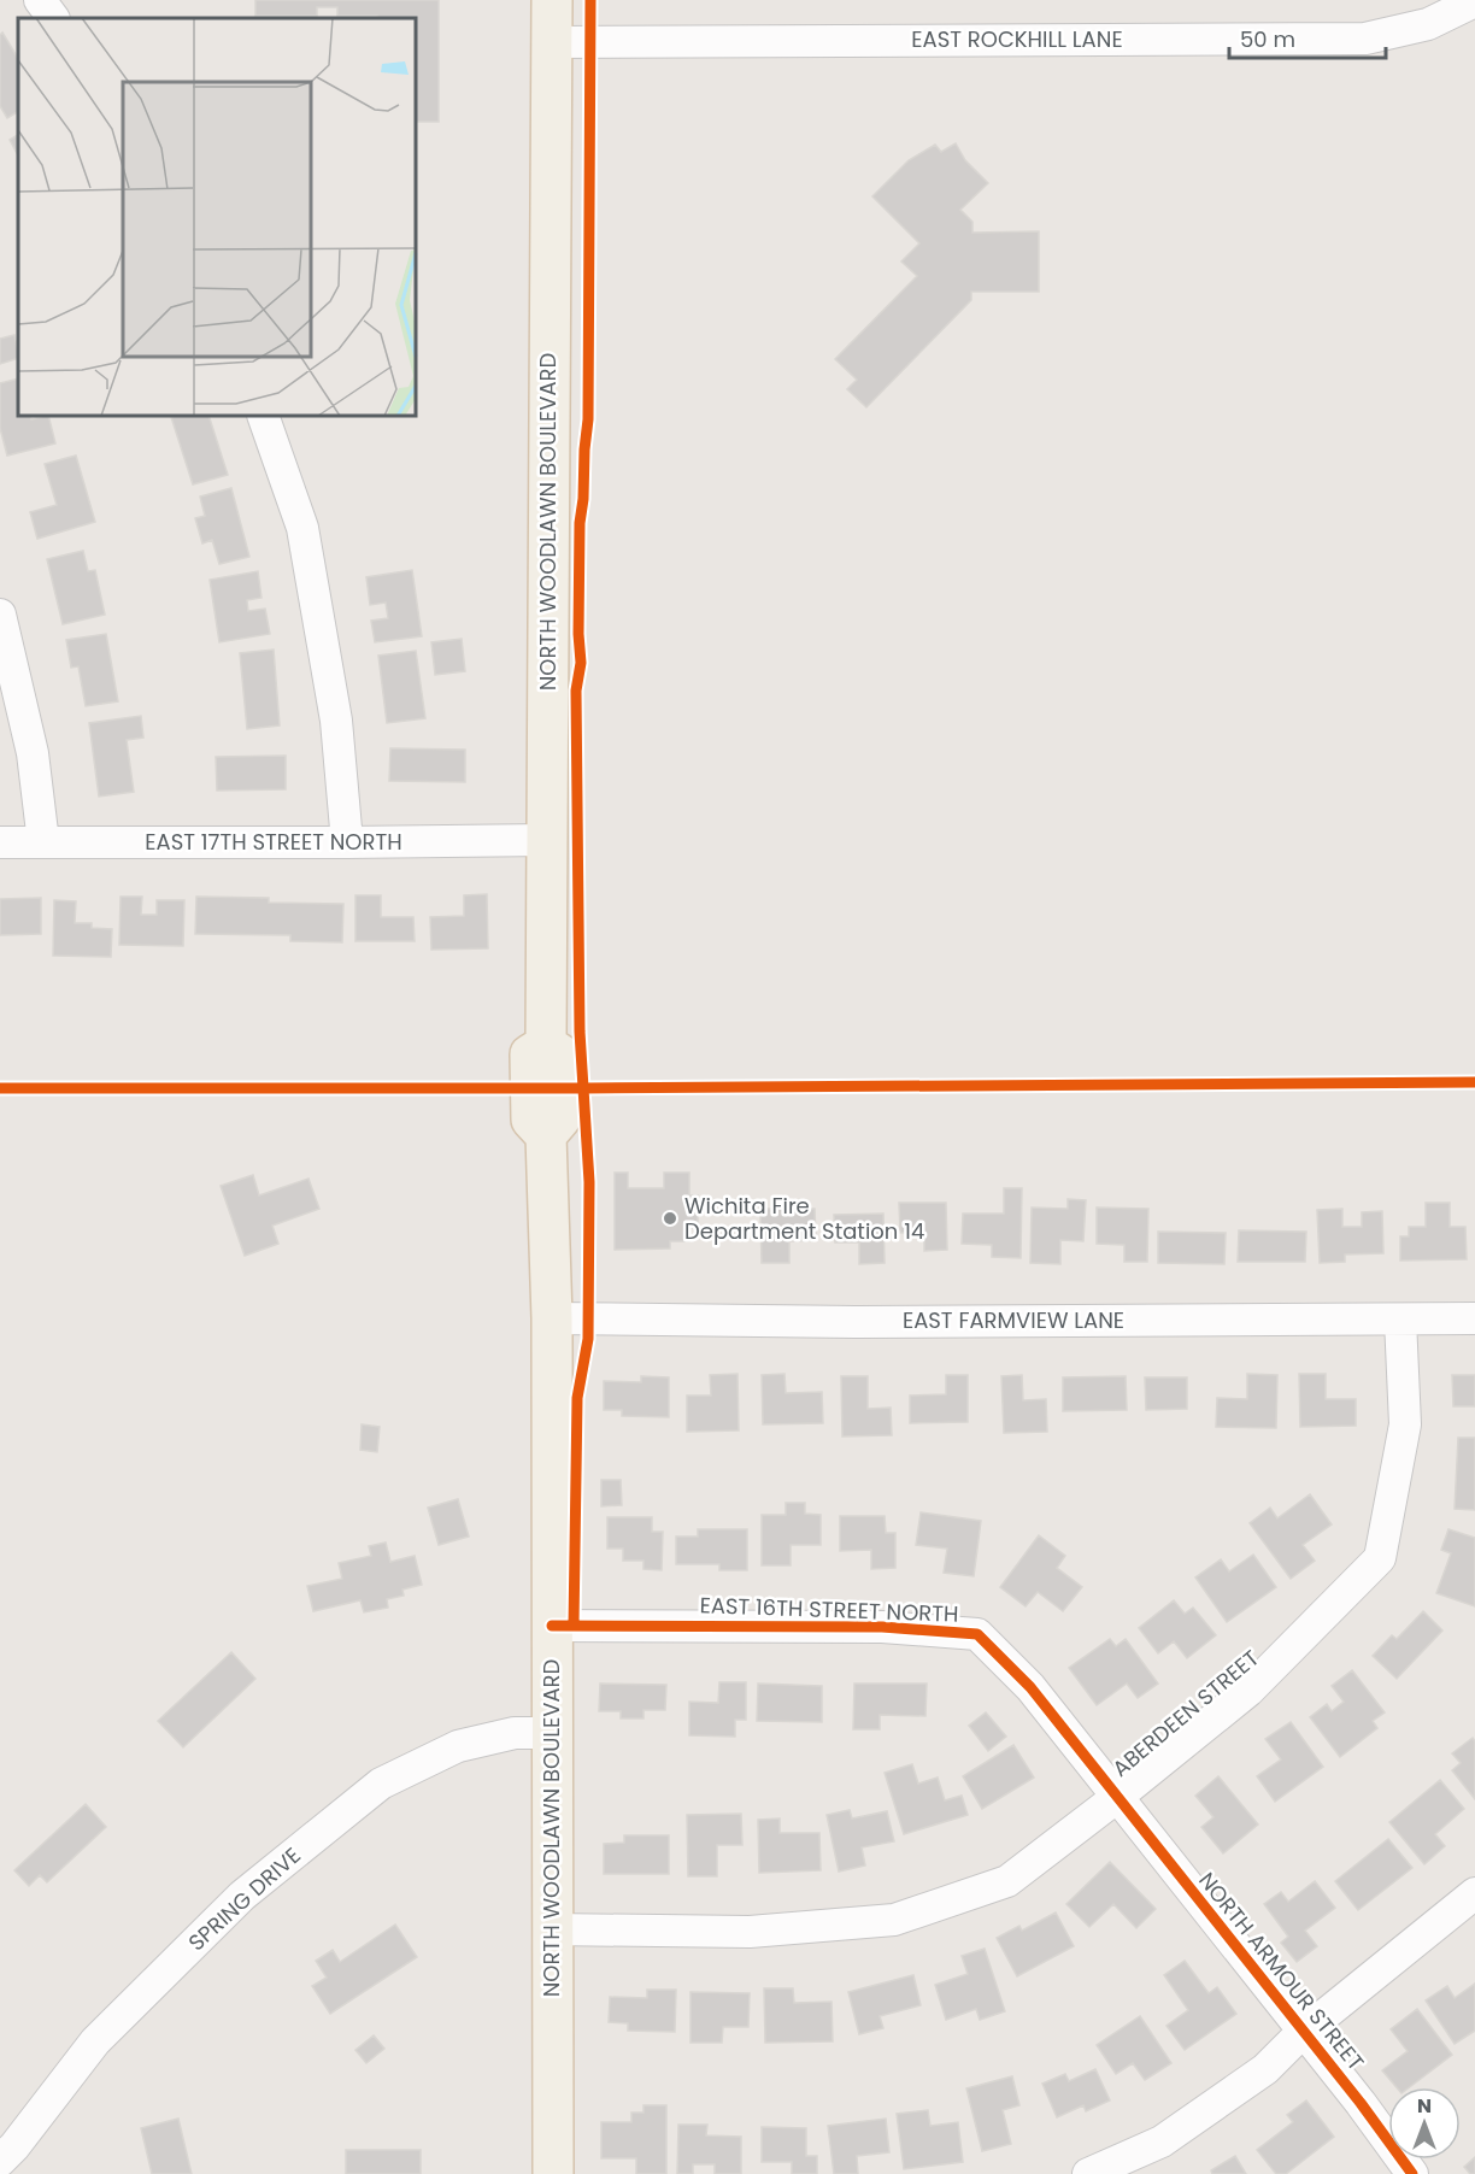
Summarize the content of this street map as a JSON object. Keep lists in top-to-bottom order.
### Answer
{
  "streets": {
    "main road": ["NORTH WOODLAWN BOULEVARD"],
    "street": [
      "EAST ROCKHILL LANE",
      "EAST 17TH STREET NORTH",
      "EAST FARMVIEW LANE",
      "EAST 16TH STREET NORTH",
      "ABERDEEN STREET",
      "SPRING DRIVE",
      "NORTH ARMOUR STREET"
    ]
  },
  "crossings": [
    ["EAST ROCKHILL LANE", "NORTH WOODLAWN BOULEVARD"],
    ["NORTH WOODLAWN BOULEVARD", "EAST 17TH STREET NORTH"],
    ["NORTH WOODLAWN BOULEVARD", "EAST FARMVIEW LANE"],
    ["NORTH WOODLAWN BOULEVARD", "EAST 16TH STREET NORTH"],
    ["NORTH WOODLAWN BOULEVARD", "ABERDEEN STREET"],
    ["NORTH WOODLAWN BOULEVARD", "SPRING DRIVE"],
    ["EAST FARMVIEW LANE", "ABERDEEN STREET"],
    ["EAST 16TH STREET NORTH", "ABERDEEN STREET"],
    ["EAST 16TH STREET NORTH", "NORTH ARMOUR STREET"],
    ["ABERDEEN STREET", "NORTH ARMOUR STREET"]
  ],
  "places": ["Wichita Fire Department Station 14"],
  "scale_bar": "50 m",
  "north": "top"
}
